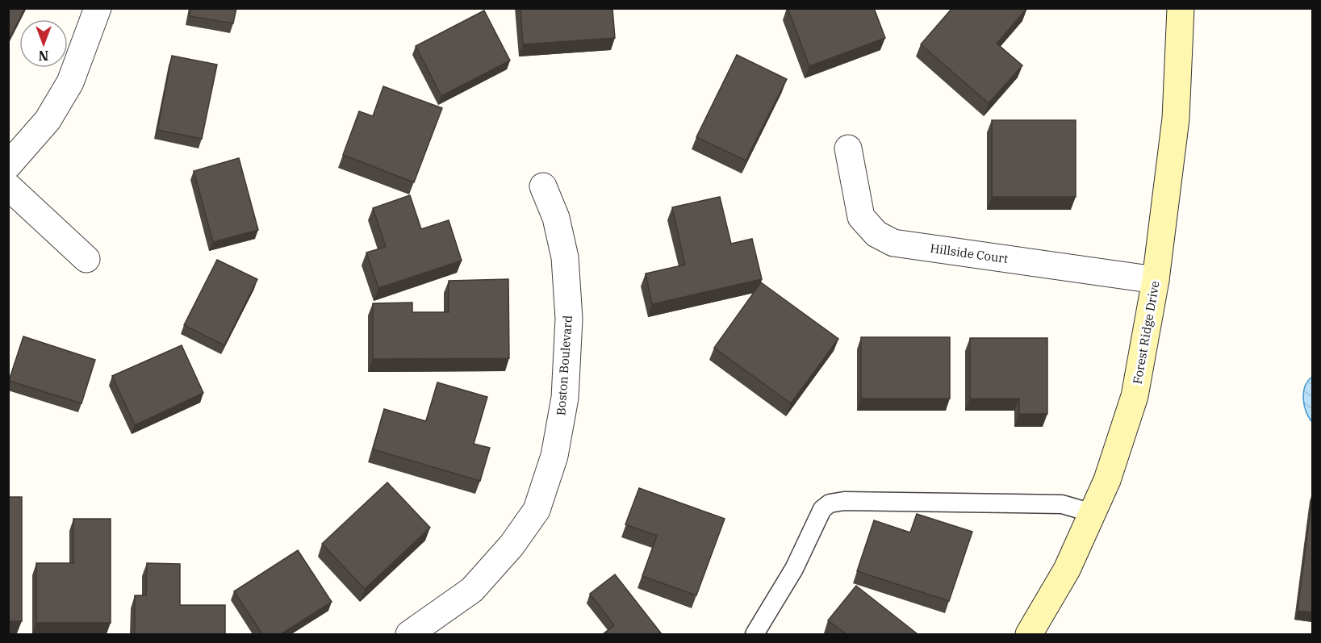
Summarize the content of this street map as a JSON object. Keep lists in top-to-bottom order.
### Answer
{
  "streets": {
    "main road": ["Forest Ridge Drive"],
    "street": ["Hillside Court", "Boston Boulevard"]
  },
  "crossings": [
    ["Hillside Court", "Forest Ridge Drive"]
  ],
  "north": "bottom"
}
